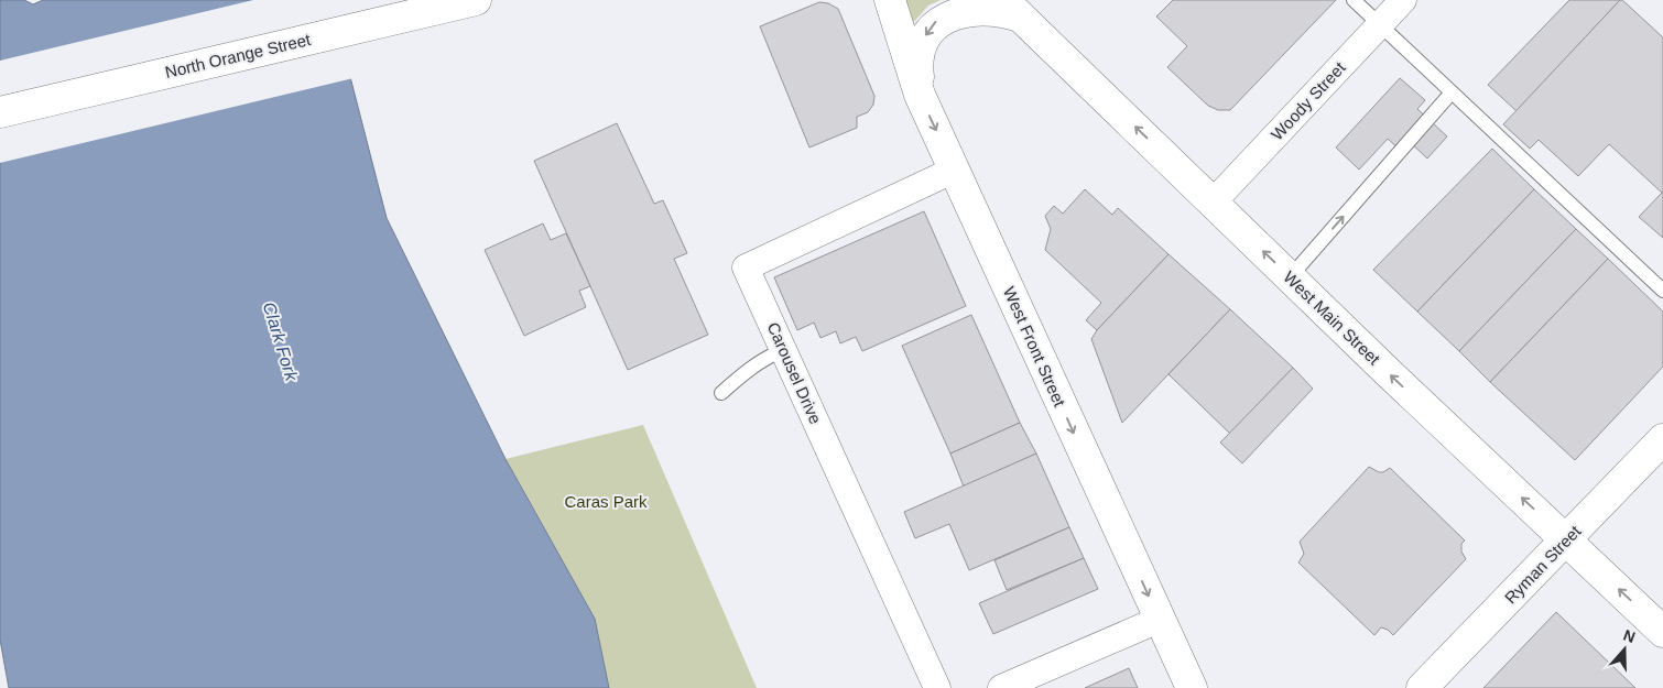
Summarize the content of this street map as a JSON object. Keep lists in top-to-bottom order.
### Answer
{
  "streets": {
    "street": [
      "North Orange Street",
      "Woody Street",
      "West Main Street",
      "West Front Street",
      "Carousel Drive",
      "Ryman Street"
    ]
  },
  "crossings": [
    ["Woody Street", "West Main Street"],
    ["West Main Street", "Ryman Street"],
    ["West Front Street", "Carousel Drive"]
  ],
  "one_way": ["West Main Street", "West Front Street"],
  "water": ["Clark Fork"],
  "parks": ["Caras Park"],
  "north": "top"
}
